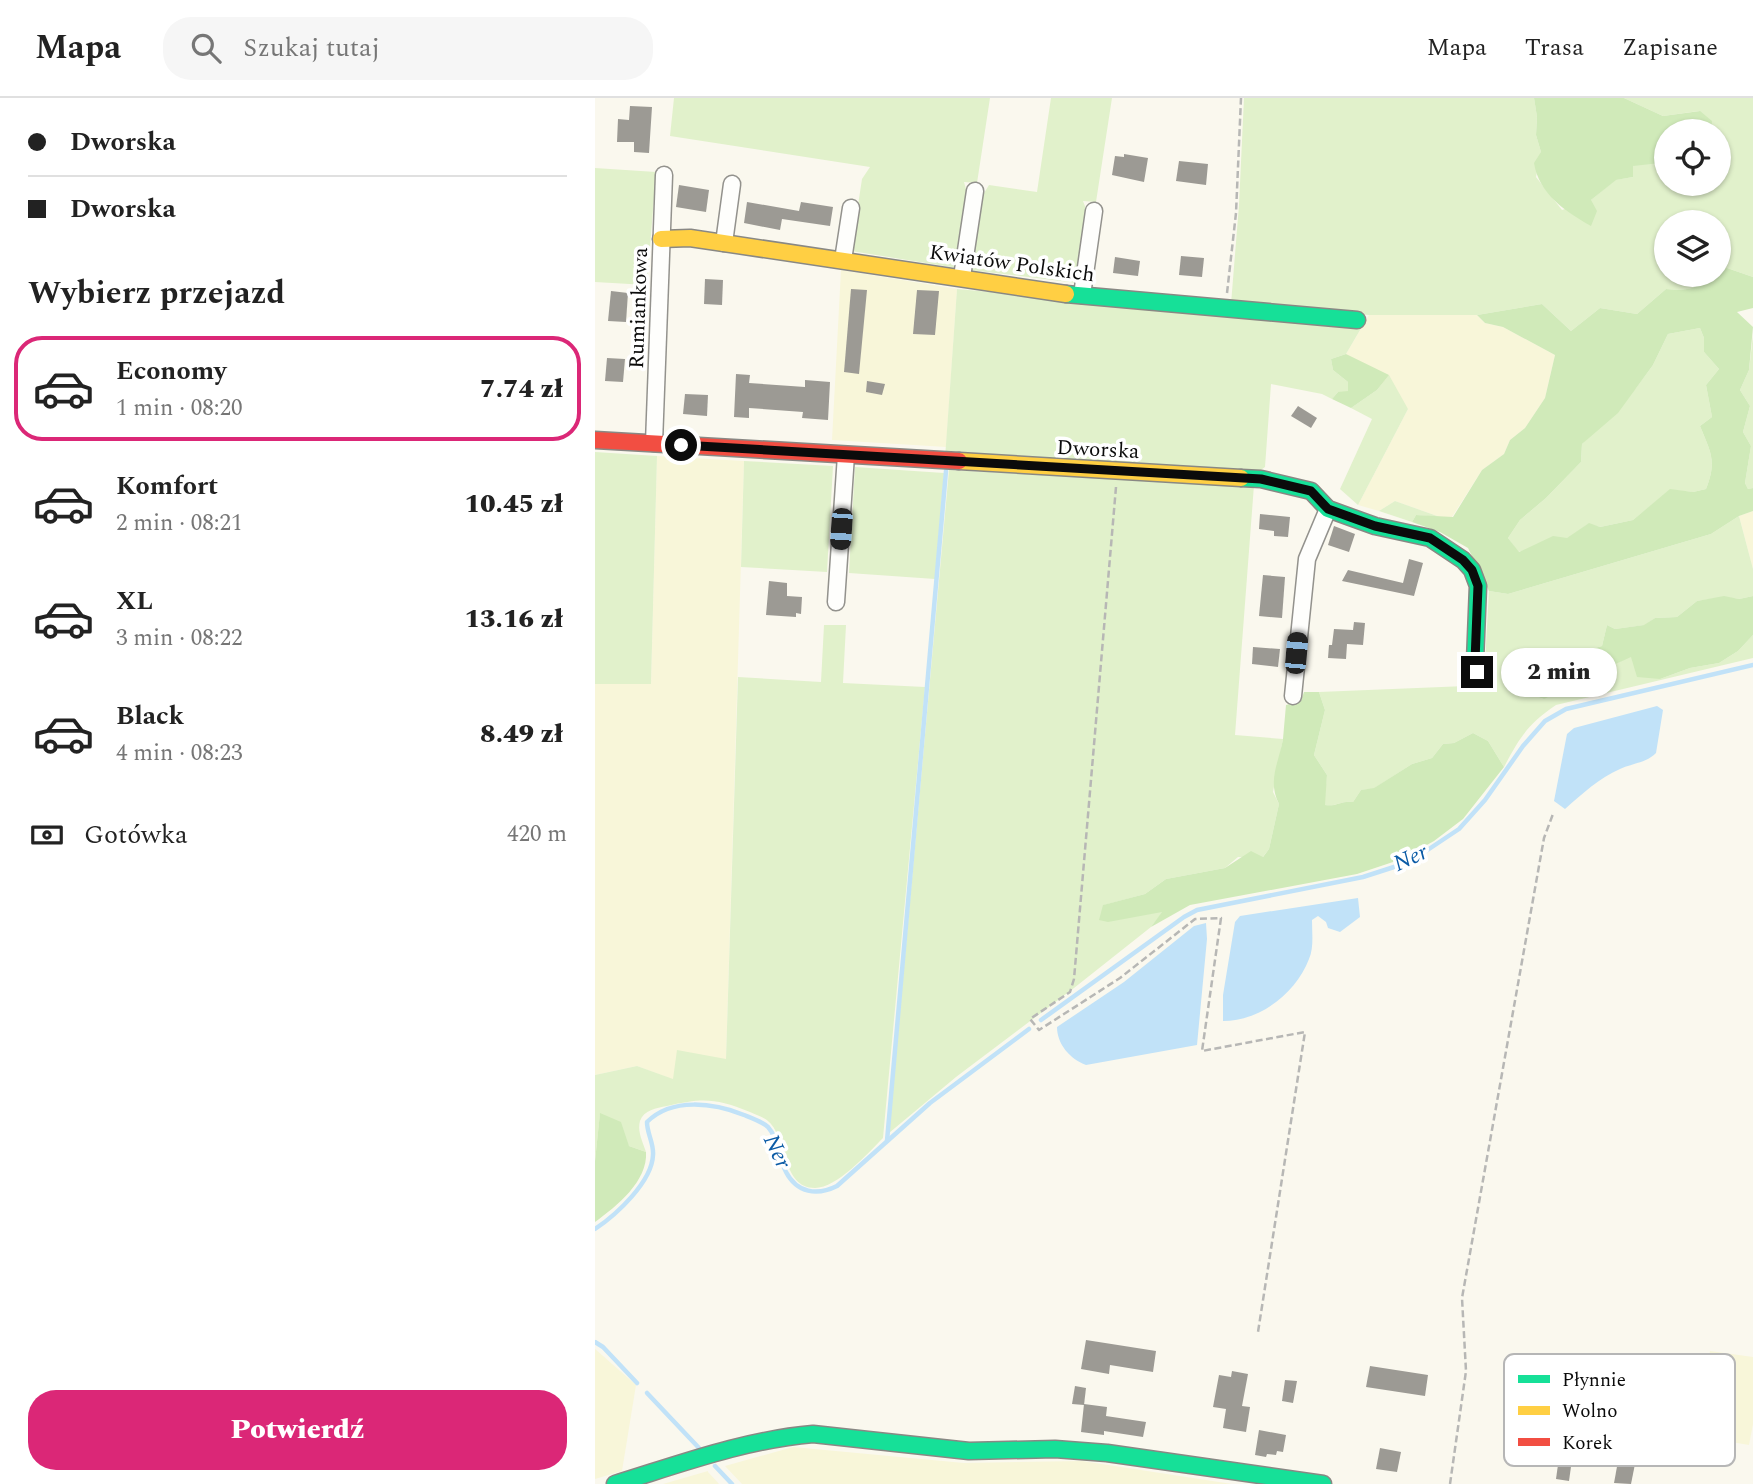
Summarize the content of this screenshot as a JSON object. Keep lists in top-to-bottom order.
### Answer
{
  "streets": {
    "street": ["Kwiatów Polskich", "Rumiankowa", "Dworska"]
  },
  "crossings": [
    ["Kwiatów Polskich", "Rumiankowa"],
    ["Rumiankowa", "Dworska"]
  ],
  "water": ["Ner"],
  "legend": ["Płynnie", "Wolno", "Korek"],
  "page": {
    "header": "Mapa",
    "search": "Szukaj tutaj",
    "nav": ["Mapa", "Trasa", "Zapisane"],
    "banner": ["Dworska", "Dworska"],
    "heading": "Wybierz przejazd",
    "list": [
      {
        "name": "Economy",
        "note": "1 min · 08:20",
        "value": "7.74 zł"
      },
      {
        "name": "Komfort",
        "note": "2 min · 08:21",
        "value": "10.45 zł"
      },
      {
        "name": "XL",
        "note": "3 min · 08:22",
        "value": "13.16 zł"
      },
      {
        "name": "Black",
        "note": "4 min · 08:23",
        "value": "8.49 zł"
      }
    ],
    "bubble": "2 min",
    "pay": ["Gotówka", "420 m"],
    "buttons": "Potwierdź"
  }
}
